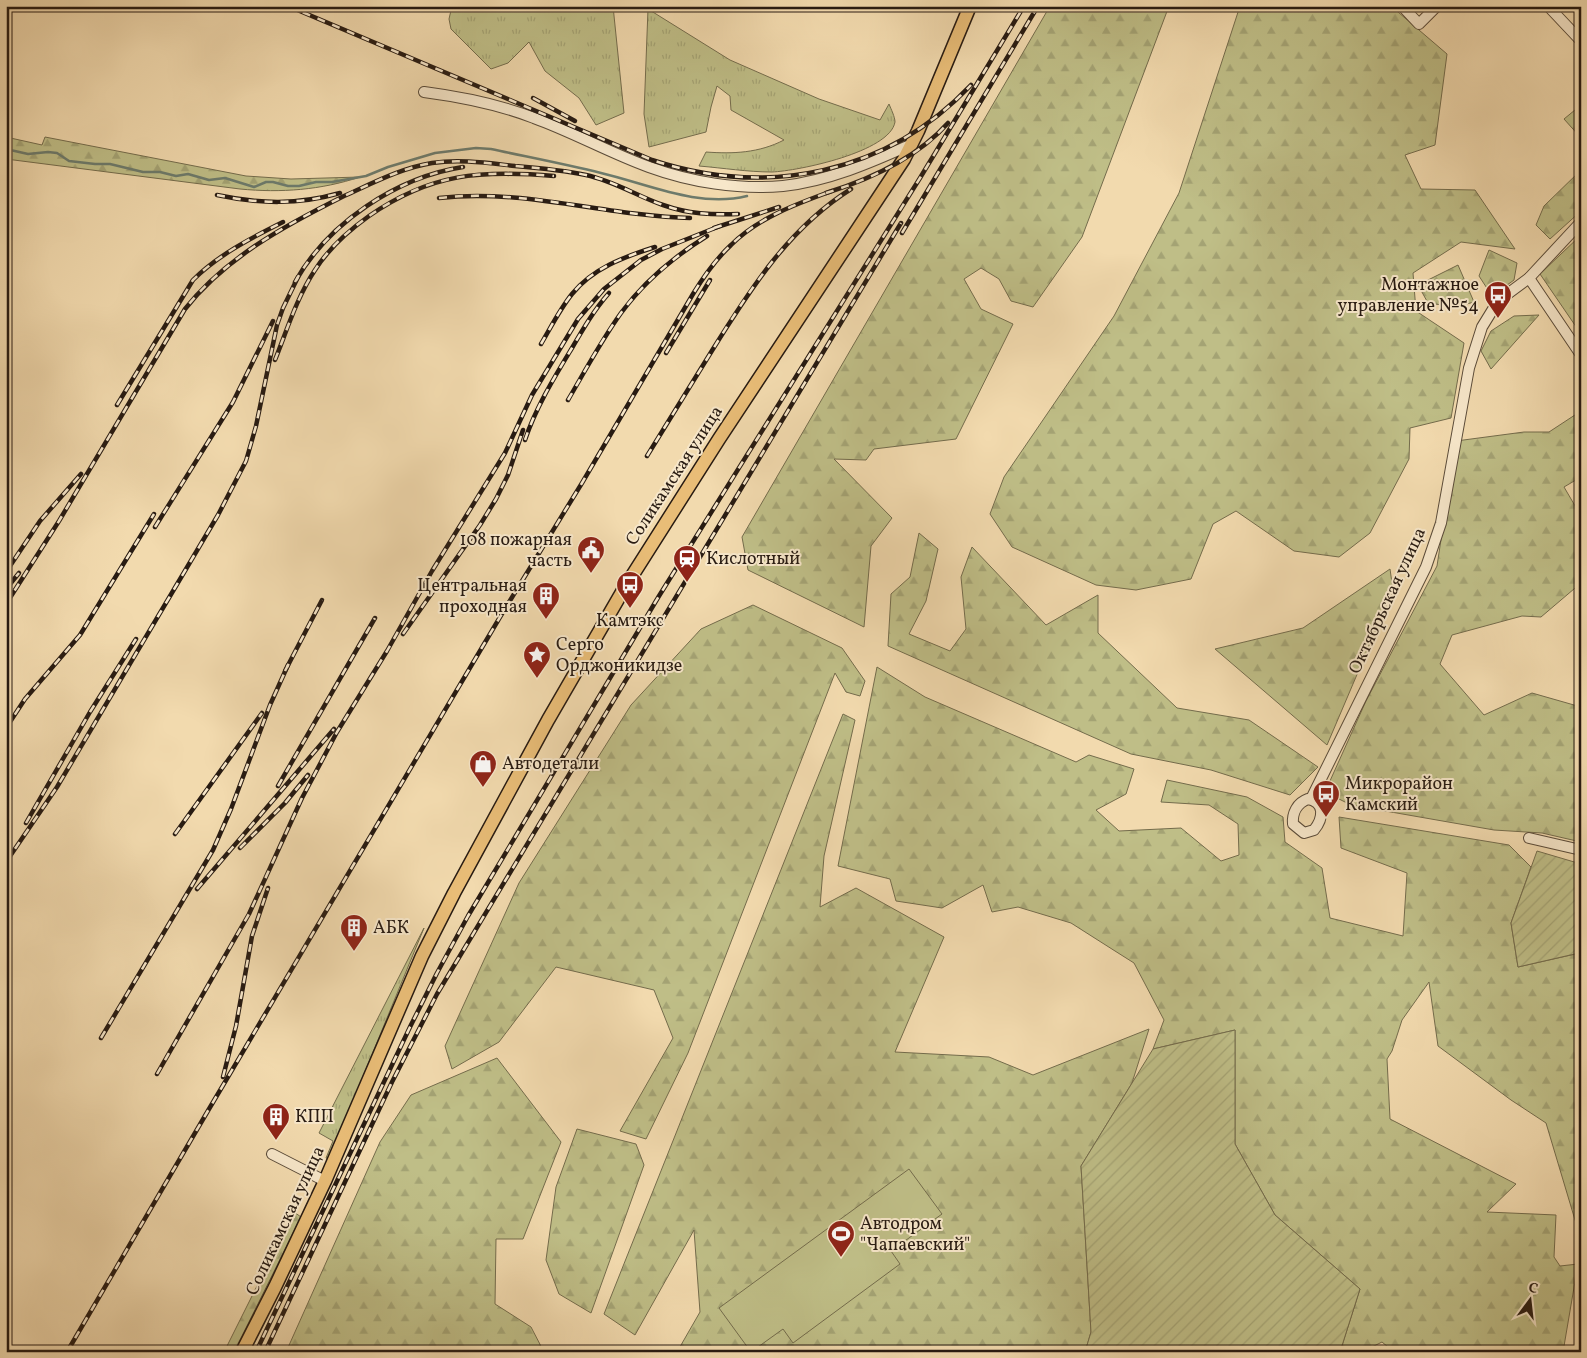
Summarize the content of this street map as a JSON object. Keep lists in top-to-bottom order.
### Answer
{
  "streets": {
    "main road": ["Соликамская улица"],
    "street": ["Октябрьская улица"]
  },
  "places": {
    "bus stop": ["Монтажное управление №54", "Камтэкс", "Микрорайон Камский"],
    "public building": ["108 пожарная часть"],
    "station": ["Кислотный"],
    "building": ["Центральная проходная", "АБК", "КПП"],
    "place": ["Серго Орджоникидзе"],
    "shop": ["Автодетали"],
    "sports": ["Автодром \"Чапаевский\""]
  },
  "north": "top"
}
